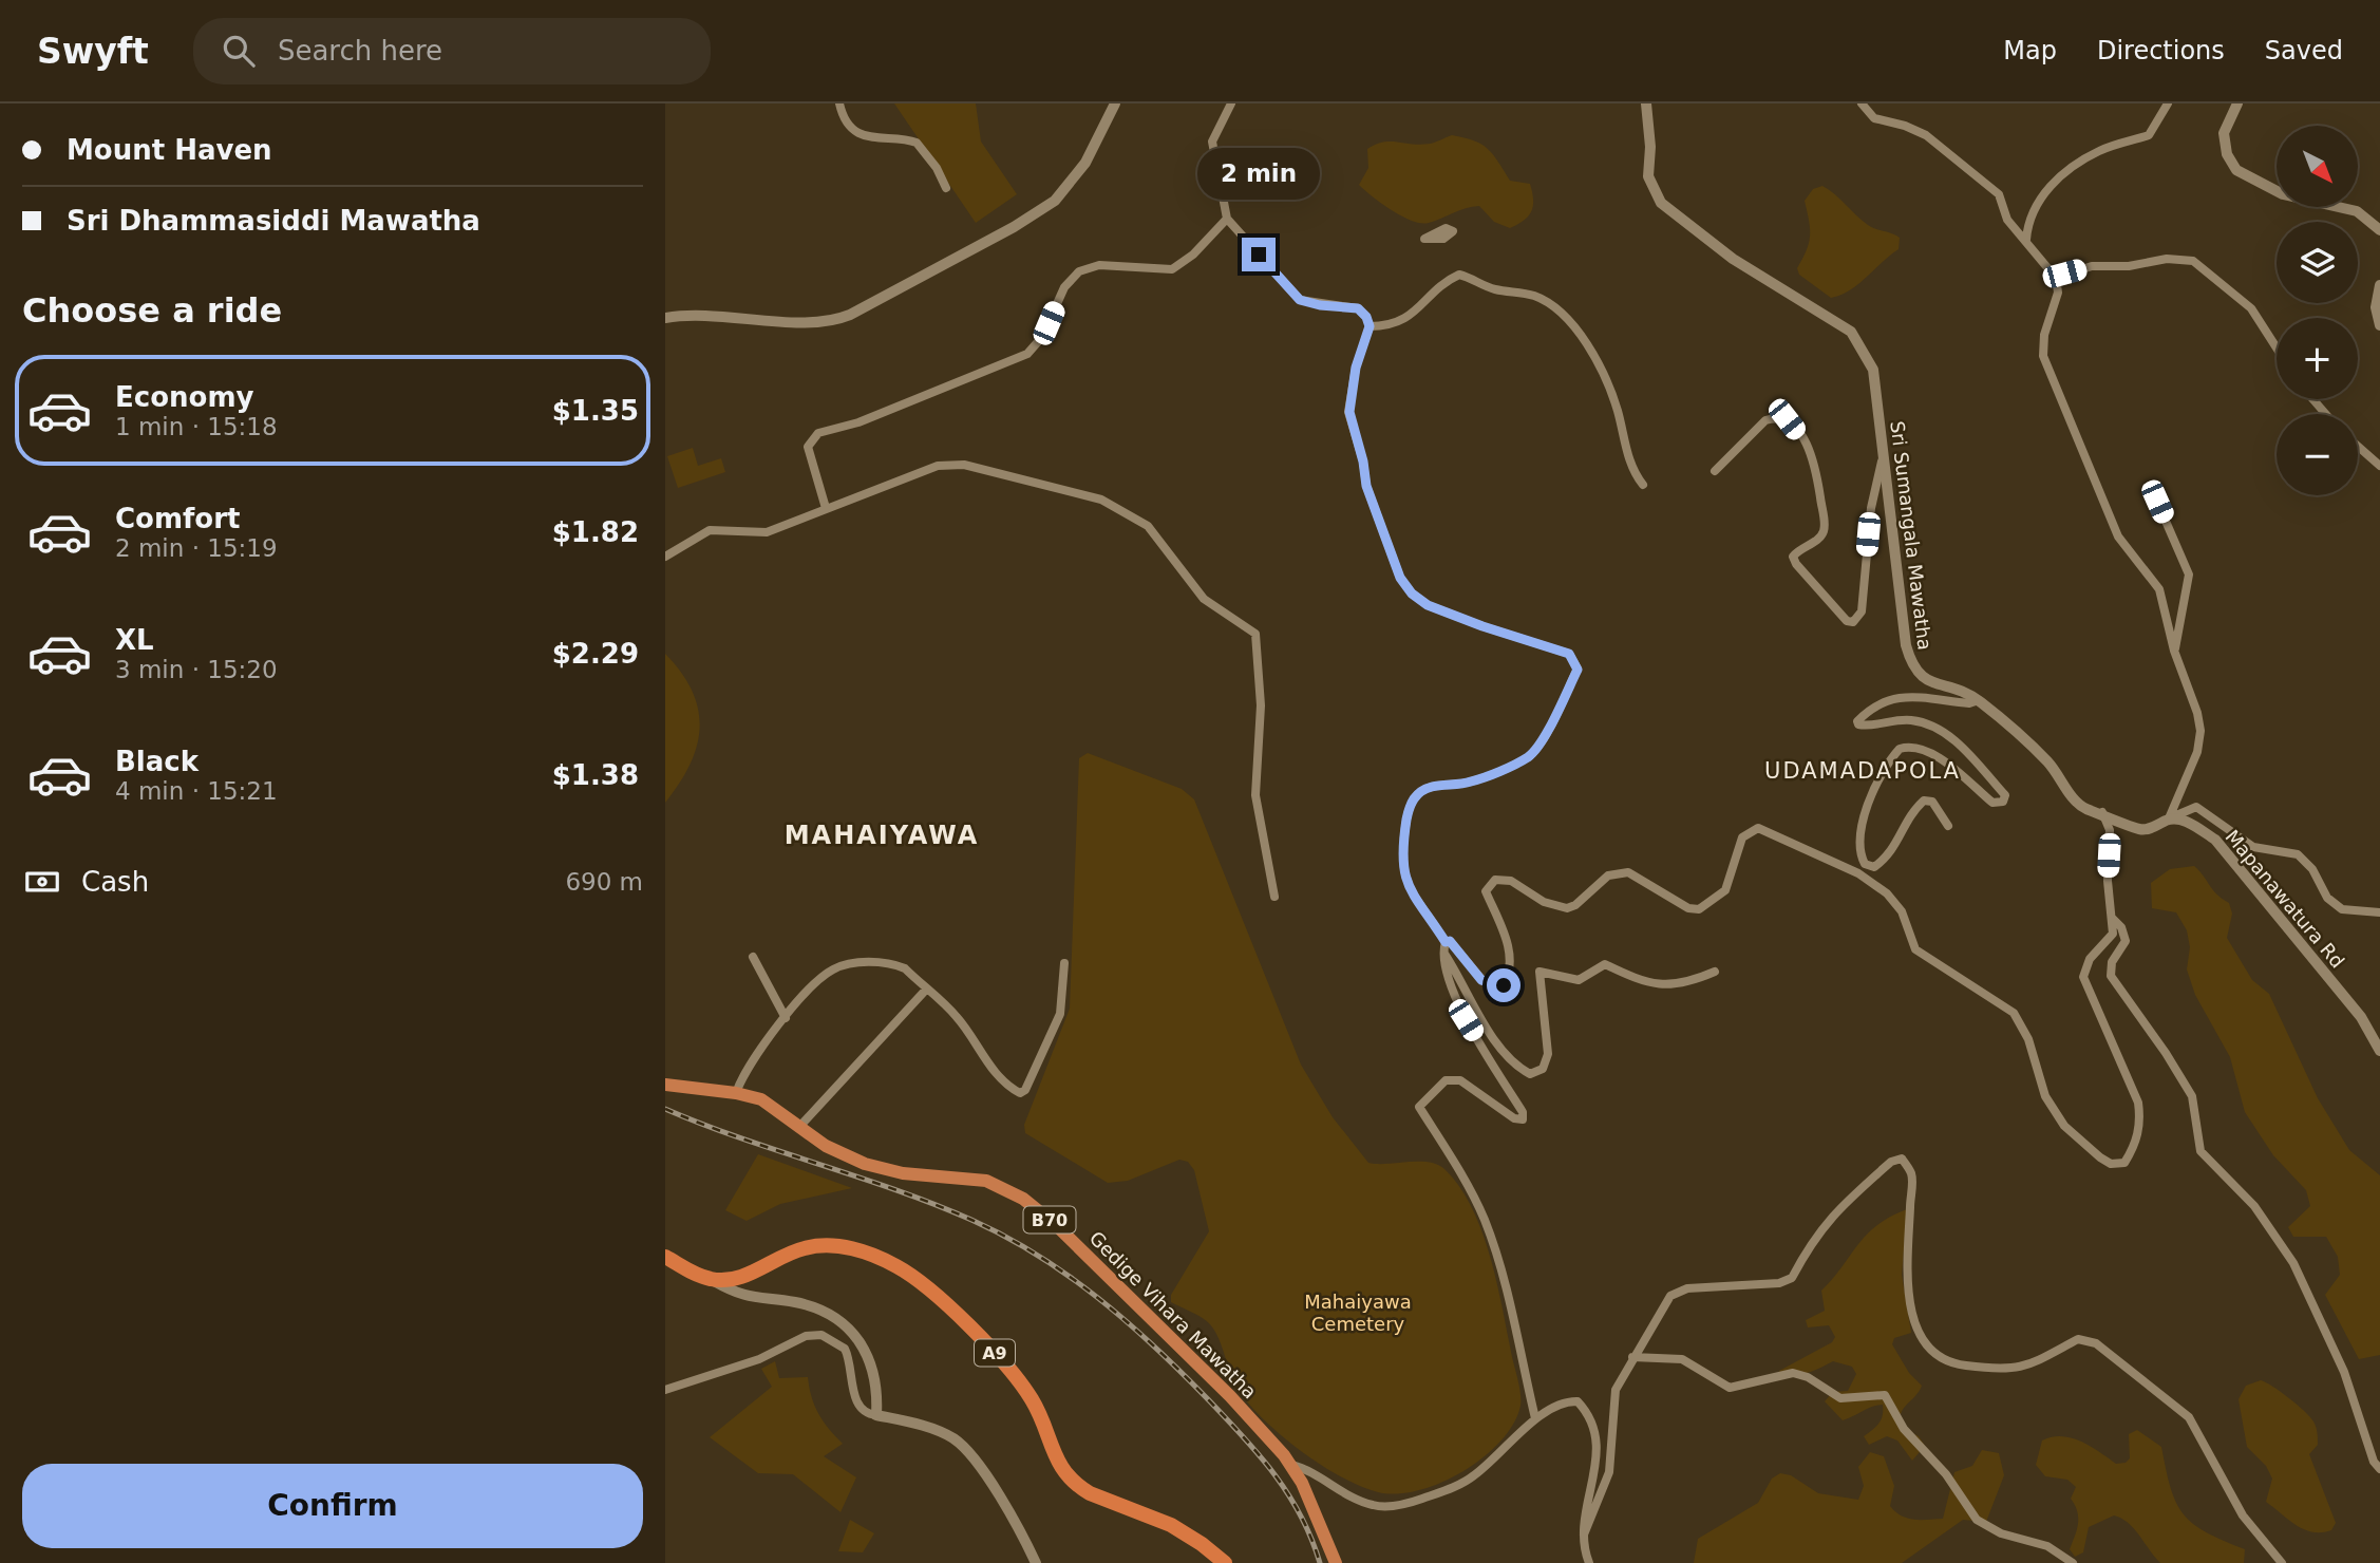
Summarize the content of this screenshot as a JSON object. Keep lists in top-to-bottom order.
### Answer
{
  "streets": {
    "highway": ["A9"],
    "main road": ["B70", "Gedige Vihara Mawatha"],
    "street": ["Sri Sumangala Mawatha", "Mapanawatura Rd"]
  },
  "districts": ["UDAMADAPOLA", "MAHAIYAWA"],
  "parks": ["Mahaiyawa Cemetery"],
  "north": "bottom right",
  "page": {
    "header": "Swyft",
    "search": "Search here",
    "nav": ["Map", "Directions", "Saved"],
    "banner": ["Mount Haven", "Sri Dhammasiddi Mawatha"],
    "map_buttons": ["+", "−"],
    "bubble": "2 min",
    "heading": "Choose a ride",
    "list": [
      {
        "name": "Economy",
        "note": "1 min · 15:18",
        "value": "$1.35"
      },
      {
        "name": "Comfort",
        "note": "2 min · 15:19",
        "value": "$1.82"
      },
      {
        "name": "XL",
        "note": "3 min · 15:20",
        "value": "$2.29"
      },
      {
        "name": "Black",
        "note": "4 min · 15:21",
        "value": "$1.38"
      }
    ],
    "pay": ["Cash", "690 m"],
    "buttons": "Confirm"
  }
}
